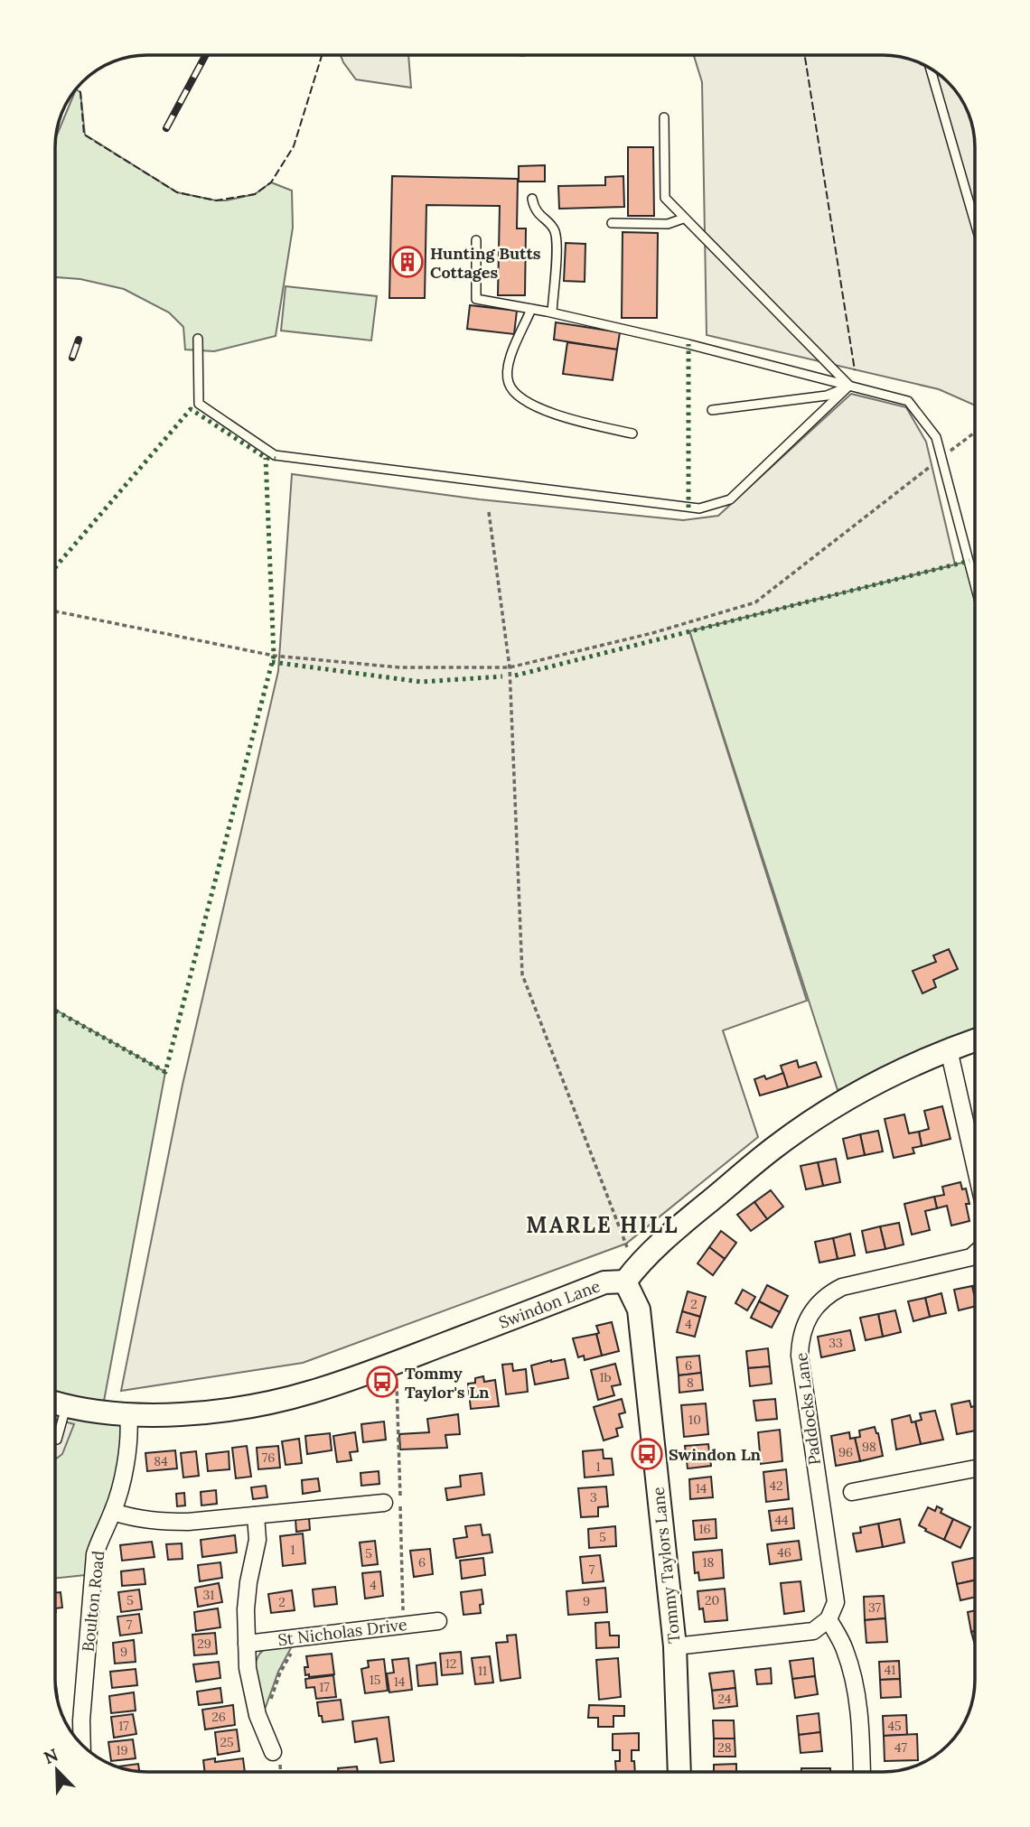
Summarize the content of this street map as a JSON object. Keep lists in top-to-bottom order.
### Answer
{
  "streets": {
    "street": [
      "Swindon Lane",
      "Paddocks Lane",
      "Tommy Taylors Lane",
      "Boulton Road",
      "St Nicholas Drive"
    ]
  },
  "crossings": [
    ["Swindon Lane", "Tommy Taylors Lane"],
    ["Swindon Lane", "Boulton Road"]
  ],
  "districts": ["MARLE HILL"],
  "places": {
    "building": ["Hunting Butts Cottages"],
    "bus stop": ["Tommy Taylor's Ln", "Swindon Ln"]
  },
  "house_numbers": [
    "2",
    "4",
    "33",
    "6",
    "1b",
    "8",
    "10",
    "98",
    "96",
    "76",
    "84",
    "1",
    "42",
    "14",
    "3",
    "44",
    "16",
    "5",
    "1",
    "46",
    "5",
    "6",
    "18",
    "7",
    "4",
    "31",
    "5",
    "20",
    "9",
    "2",
    "37",
    "7",
    "29",
    "9",
    "12",
    "41",
    "11",
    "15",
    "14",
    "17",
    "24",
    "26",
    "17",
    "45",
    "25",
    "28",
    "47",
    "19"
  ],
  "north": "top left"
}
